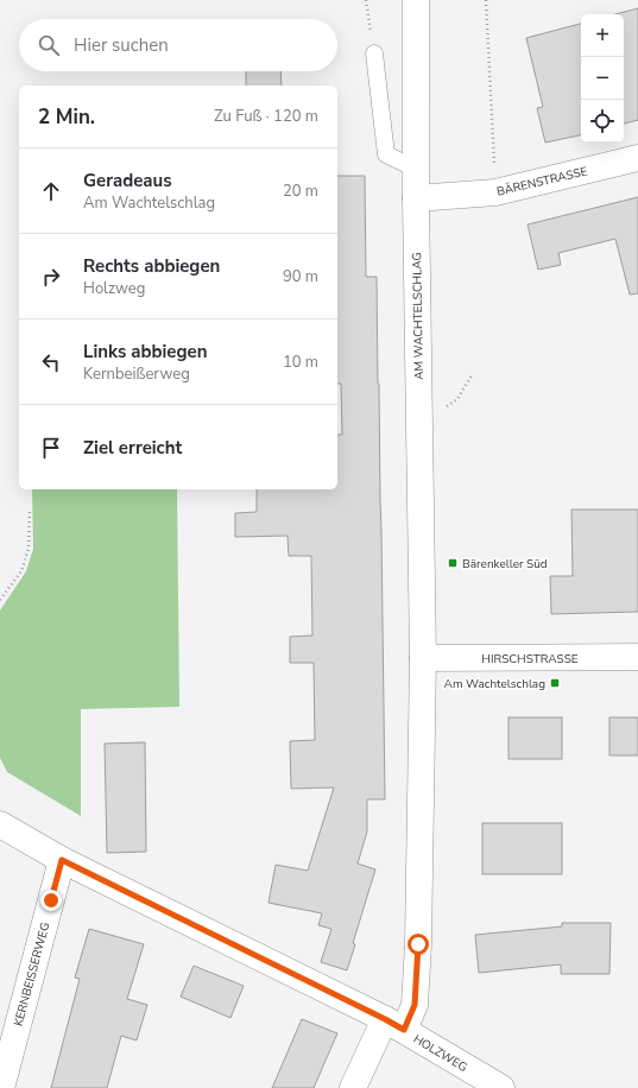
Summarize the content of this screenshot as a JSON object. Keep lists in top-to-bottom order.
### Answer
{
  "streets": {
    "street": [
      "BÄRENSTRASSE",
      "AM WACHTELSCHLAG",
      "HIRSCHSTRASSE",
      "KERNBEISSERWEG",
      "HOLZWEG"
    ]
  },
  "crossings": [
    ["BÄRENSTRASSE", "AM WACHTELSCHLAG"],
    ["AM WACHTELSCHLAG", "HIRSCHSTRASSE"],
    ["AM WACHTELSCHLAG", "HOLZWEG"],
    ["KERNBEISSERWEG", "HOLZWEG"]
  ],
  "places": {
    "transit": ["Bärenkeller Süd", "Am Wachtelschlag"]
  },
  "page": {
    "map_buttons": ["+", "−"],
    "search": "Hier suchen",
    "heading": ["2 Min.", "Zu Fuß · 120 m"],
    "list": [
      ["Geradeaus", "Am Wachtelschlag", "20 m"],
      ["Rechts abbiegen", "Holzweg", "90 m"],
      ["Links abbiegen", "Kernbeißerweg", "10 m"],
      "Ziel erreicht"
    ]
  }
}
